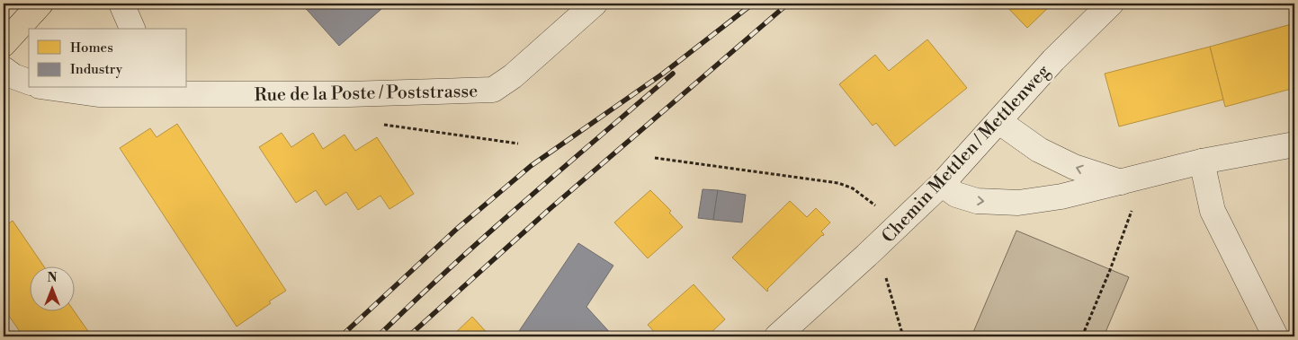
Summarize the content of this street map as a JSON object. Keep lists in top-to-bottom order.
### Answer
{
  "streets": {
    "street": ["Rue de la Poste / Poststrasse", "Chemin Mettlen / Mettlenweg"]
  },
  "legend": ["Homes", "Industry"],
  "north": "top"
}
